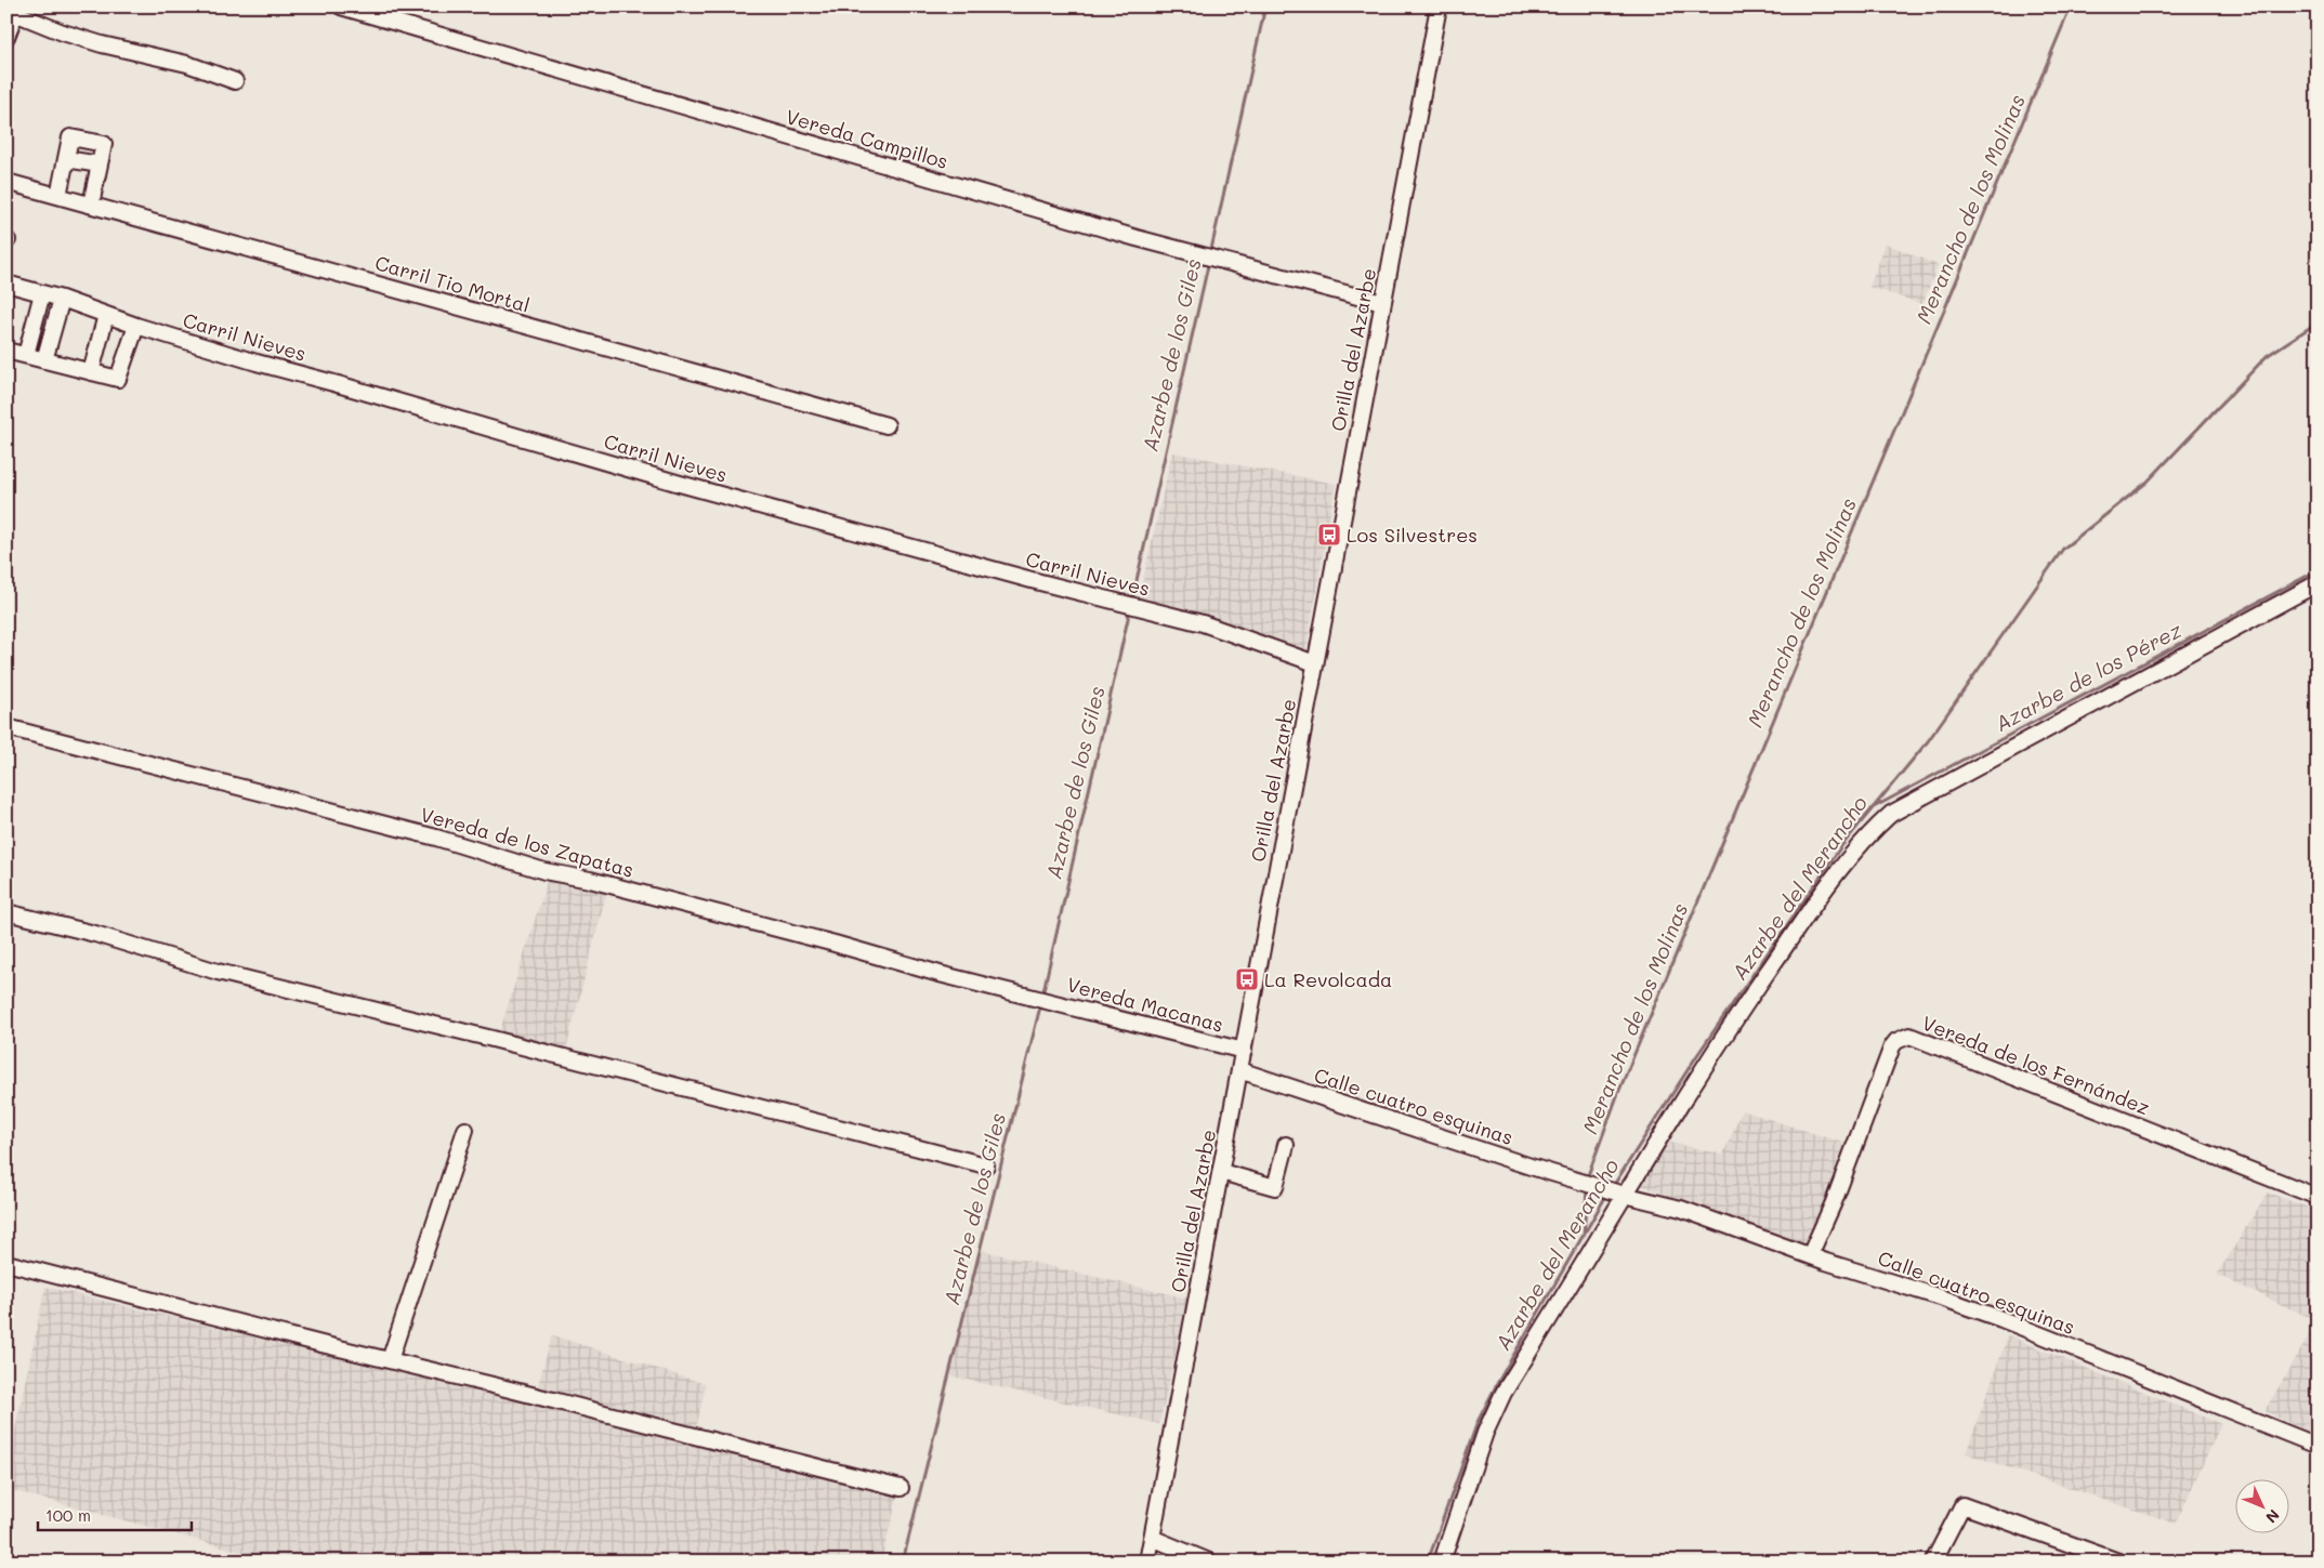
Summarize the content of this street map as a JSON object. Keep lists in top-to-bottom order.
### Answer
{
  "streets": {
    "street": [
      "Vereda Campillos",
      "Carril Tio Mortal",
      "Carril Nieves",
      "Orilla del Azarbe",
      "Vereda de los Zapatas",
      "Vereda Macanas",
      "Vereda de los Fernández",
      "Calle cuatro esquinas"
    ]
  },
  "crossings": [
    ["Vereda Campillos", "Orilla del Azarbe"],
    ["Carril Nieves", "Orilla del Azarbe"],
    ["Orilla del Azarbe", "Vereda Macanas"],
    ["Orilla del Azarbe", "Calle cuatro esquinas"],
    ["Vereda de los Zapatas", "Vereda Macanas"],
    ["Vereda de los Fernández", "Calle cuatro esquinas"]
  ],
  "water": [
    "Merancho de los Molinas",
    "Azarbe de los Giles",
    "Azarbe de los Pérez",
    "Azarbe del Merancho"
  ],
  "places": {
    "bus stop": ["Los Silvestres", "La Revolcada"]
  },
  "scale_bar": "100 m",
  "north": "bottom right"
}
